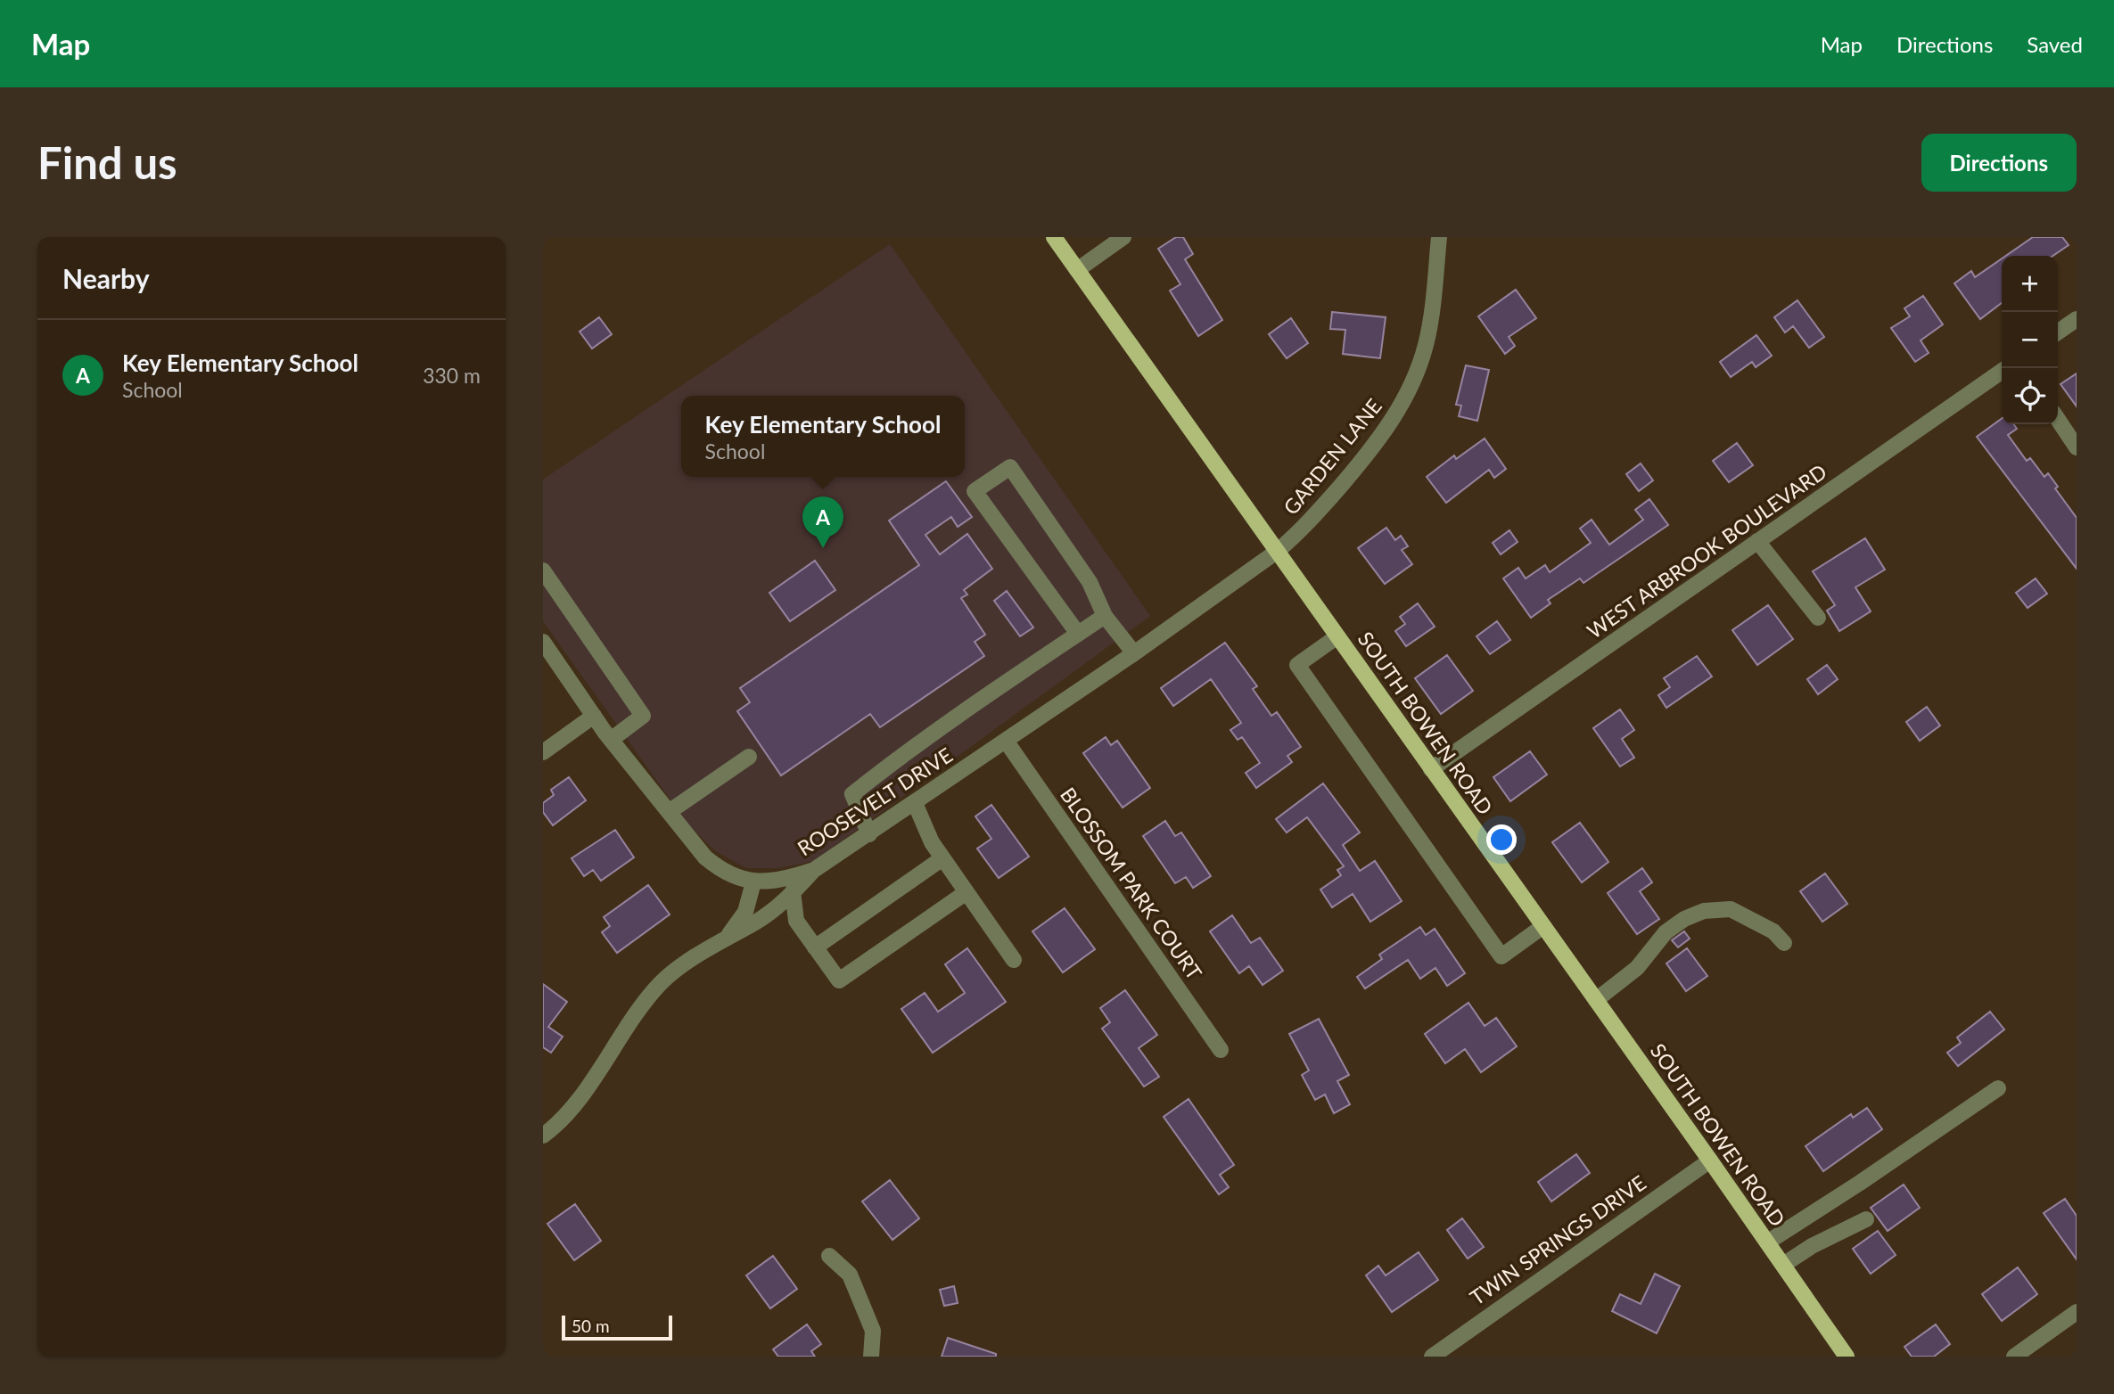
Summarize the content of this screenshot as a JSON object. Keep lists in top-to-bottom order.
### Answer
{
  "streets": {
    "main road": ["SOUTH BOWEN ROAD"],
    "street": [
      "GARDEN LANE",
      "WEST ARBROOK BOULEVARD",
      "ROOSEVELT DRIVE",
      "BLOSSOM PARK COURT",
      "TWIN SPRINGS DRIVE"
    ]
  },
  "crossings": [
    ["GARDEN LANE", "SOUTH BOWEN ROAD"],
    ["GARDEN LANE", "ROOSEVELT DRIVE"],
    ["WEST ARBROOK BOULEVARD", "SOUTH BOWEN ROAD"],
    ["SOUTH BOWEN ROAD", "ROOSEVELT DRIVE"],
    ["SOUTH BOWEN ROAD", "TWIN SPRINGS DRIVE"],
    ["ROOSEVELT DRIVE", "BLOSSOM PARK COURT"]
  ],
  "scale_bar": "50 m",
  "page": {
    "header": "Map",
    "nav": ["Map", "Directions", "Saved"],
    "buttons": "Directions",
    "title": "Find us",
    "heading": "Nearby",
    "map_buttons": ["+", "−"],
    "list": [
      {
        "mark": "A",
        "name": "Key Elementary School",
        "note": "School",
        "value": "330 m"
      }
    ],
    "popup": ["Key Elementary School", "School"],
    "pins": "A",
    "scale": "50 m"
  }
}
